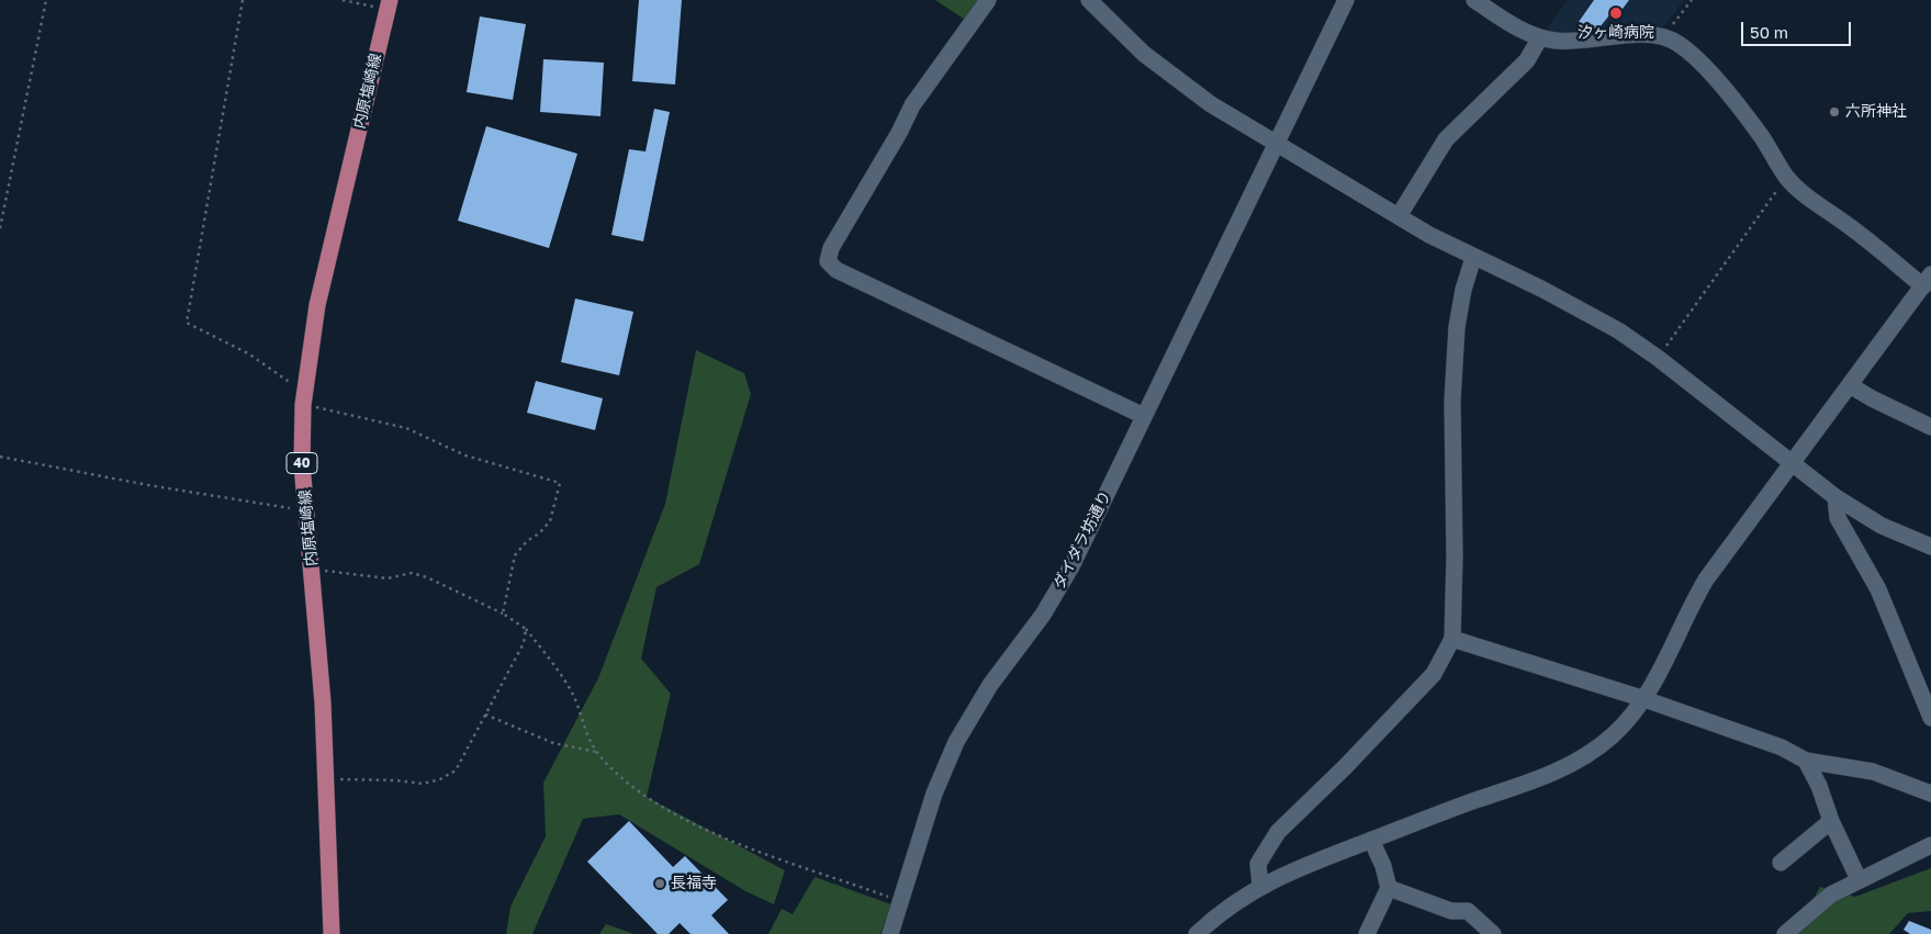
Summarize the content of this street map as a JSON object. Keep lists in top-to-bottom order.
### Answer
{
  "streets": {
    "main road": ["内原塩崎線", "40"],
    "street": ["ダイダラ坊通り"]
  },
  "places": ["汐ヶ崎病院", "六所神社", "長福寺"],
  "scale_bar": "50 m"
}
